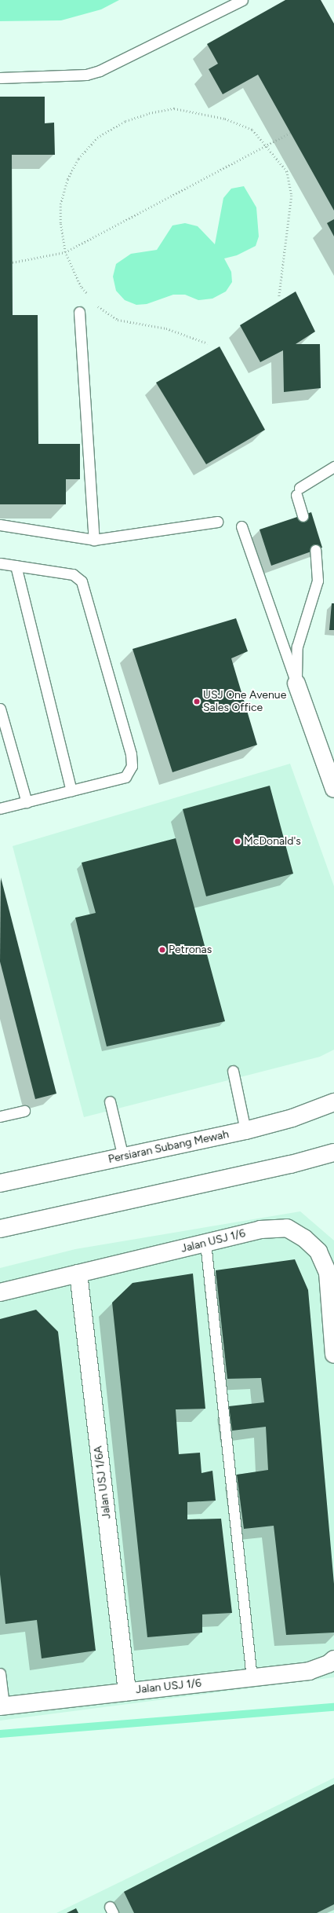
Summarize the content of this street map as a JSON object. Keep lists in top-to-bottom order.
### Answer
{
  "streets": {
    "street": ["Persiaran Subang Mewah", "Jalan USJ 1/6", "Jalan USJ 1/6A"]
  },
  "crossings": [
    ["Jalan USJ 1/6", "Jalan USJ 1/6A"]
  ],
  "places": ["USJ One Avenue Sales Office", "McDonald's", "Petronas"]
}
